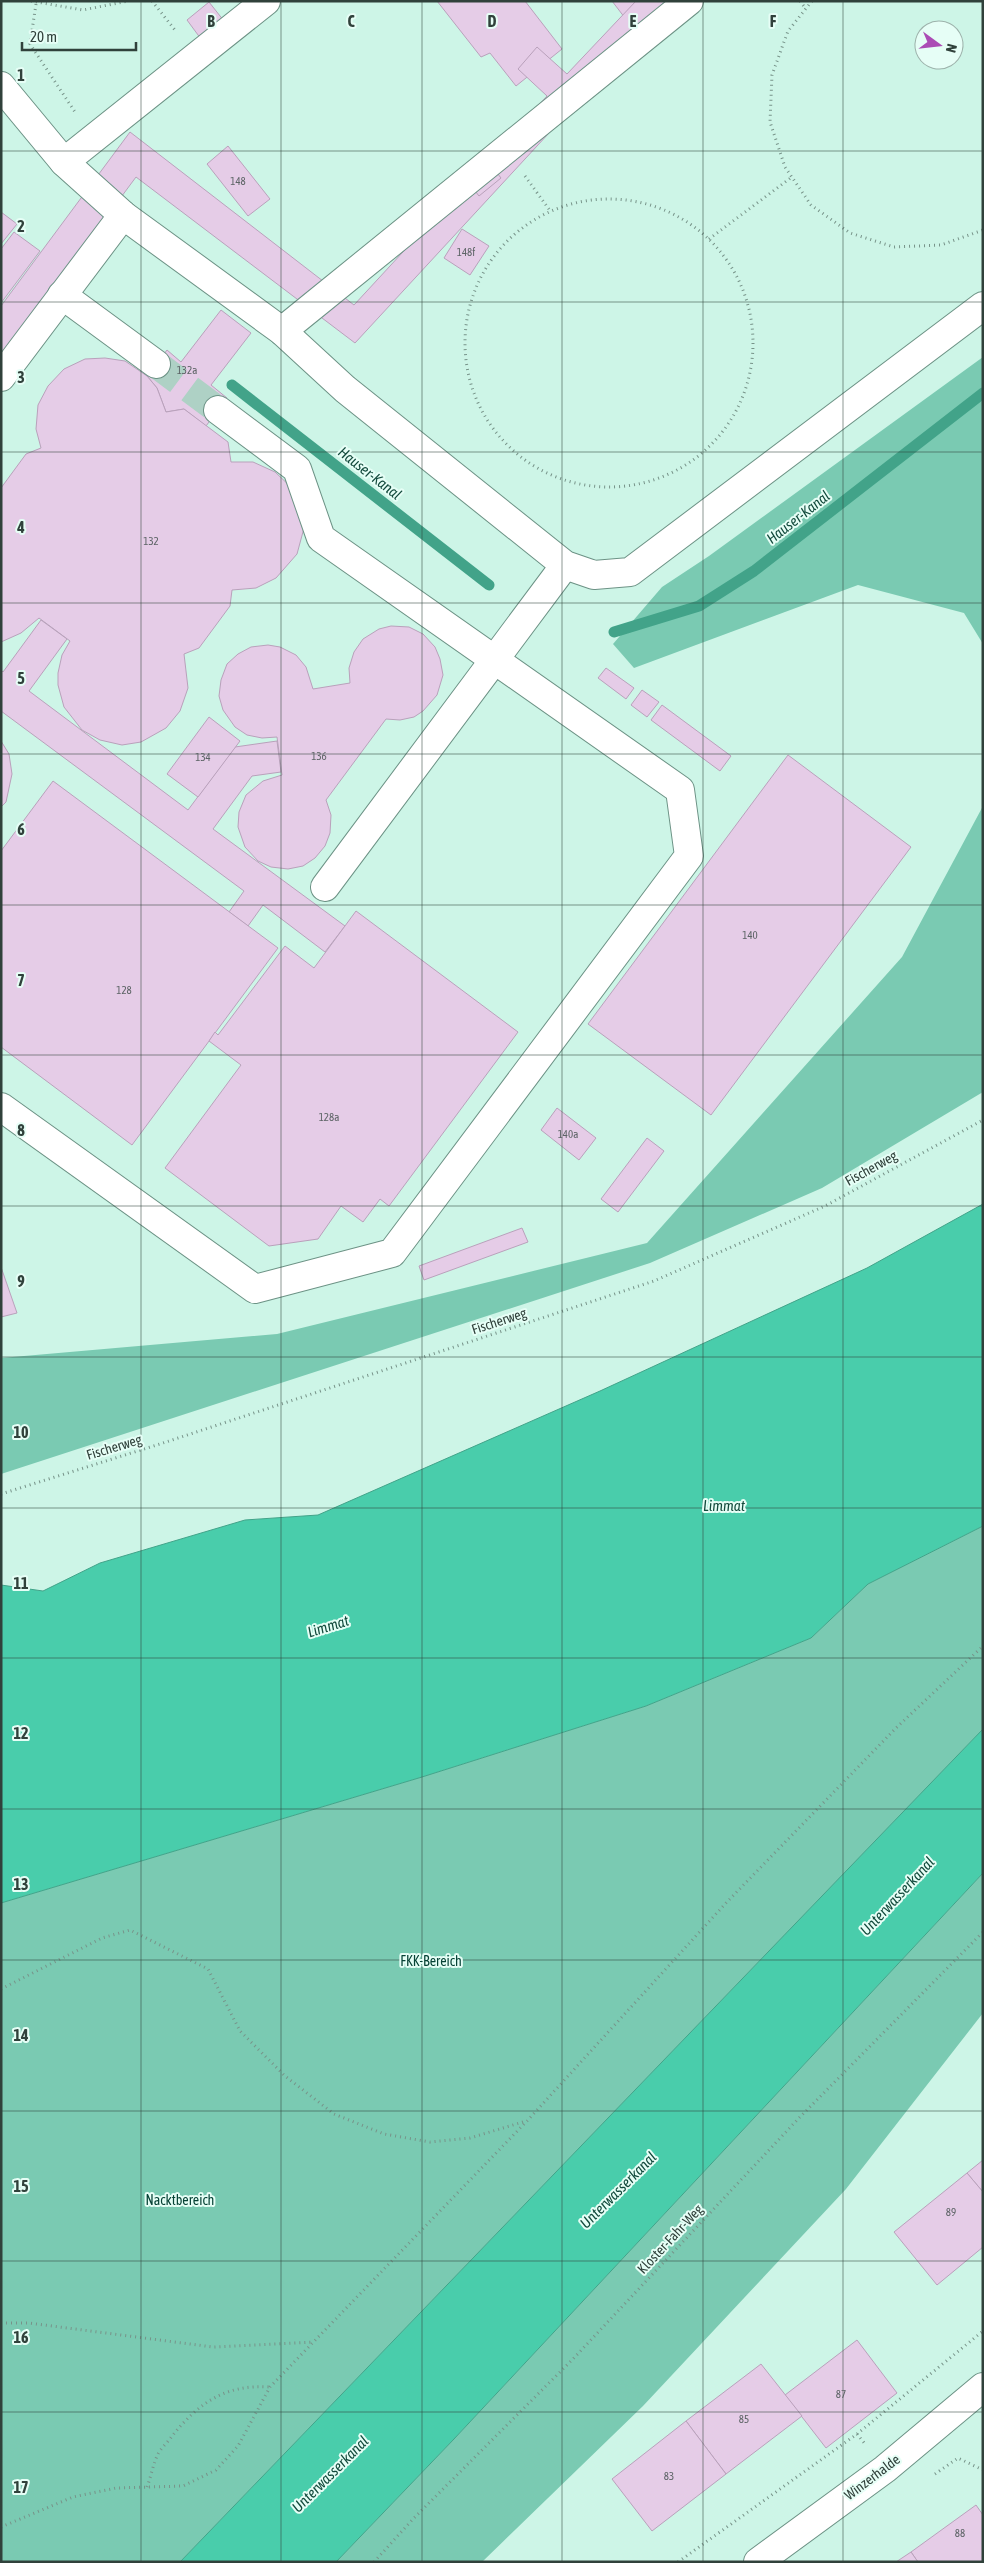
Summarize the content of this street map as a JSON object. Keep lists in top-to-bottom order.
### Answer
{
  "streets": {
    "street": ["Winzerhalde"],
    "path": ["Fischerweg", "Kloster-Fahr-Weg"]
  },
  "water": ["Hauser-Kanal", "Limmat", "Unterwasserkanal"],
  "parks": ["FKK-Bereich", "Nacktbereich"],
  "house_numbers": [
    "148",
    "148f",
    "132a",
    "132",
    "136",
    "134",
    "140",
    "128",
    "128a",
    "140a",
    "89",
    "87",
    "85",
    "83",
    "88"
  ],
  "scale_bar": "20 m",
  "north": "right",
  "grid": {
    "columns": [
      "B",
      "C",
      "D",
      "E",
      "F"
    ],
    "rows": [
      "1",
      "2",
      "3",
      "4",
      "5",
      "6",
      "7",
      "8",
      "9",
      "10",
      "11",
      "12",
      "13",
      "14",
      "15",
      "16",
      "17"
    ]
  }
}
